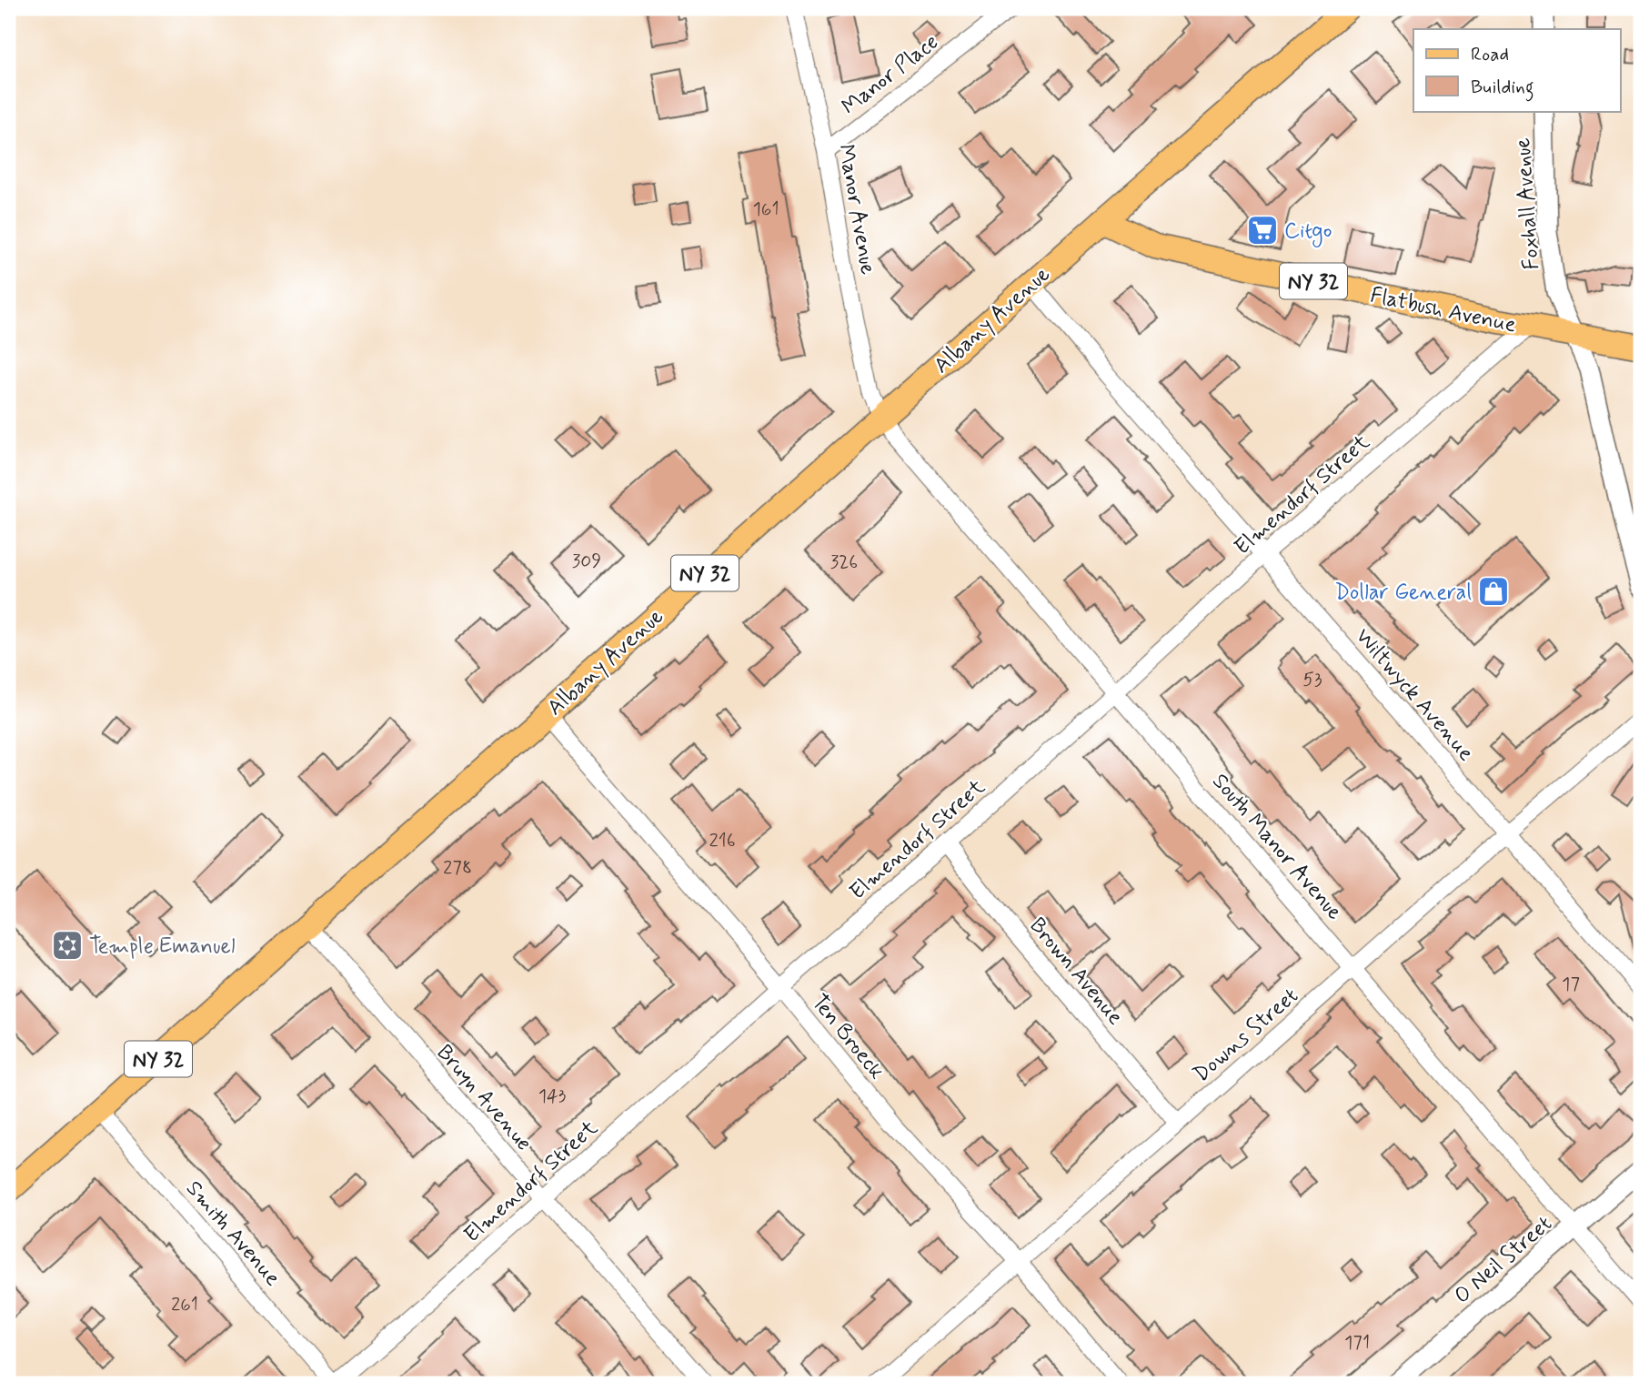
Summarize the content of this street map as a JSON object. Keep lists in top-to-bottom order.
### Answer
{
  "streets": {
    "main road": ["NY 32", "Flatbush Avenue", "Albany Avenue"],
    "street": [
      "Manor Place",
      "Foxhall Avenue",
      "Manor Avenue",
      "Elmendorf Street",
      "Wiltwyck Avenue",
      "South Manor Avenue",
      "Brown Avenue",
      "Downs Street",
      "Ten Broeck",
      "Bruyn Avenue",
      "Smith Avenue",
      "O Neil Street"
    ]
  },
  "crossings": [
    ["Manor Place", "Manor Avenue"],
    ["Foxhall Avenue", "Flatbush Avenue"],
    ["Manor Avenue", "Albany Avenue"],
    ["Manor Avenue", "South Manor Avenue"],
    ["Flatbush Avenue", "Albany Avenue"],
    ["Flatbush Avenue", "Elmendorf Street"],
    ["Albany Avenue", "Wiltwyck Avenue"],
    ["Albany Avenue", "South Manor Avenue"],
    ["Albany Avenue", "Ten Broeck"],
    ["Albany Avenue", "Bruyn Avenue"],
    ["Albany Avenue", "Smith Avenue"],
    ["Elmendorf Street", "Wiltwyck Avenue"],
    ["Elmendorf Street", "South Manor Avenue"],
    ["Elmendorf Street", "Brown Avenue"],
    ["Elmendorf Street", "Ten Broeck"],
    ["Elmendorf Street", "Bruyn Avenue"],
    ["Elmendorf Street", "Smith Avenue"],
    ["Wiltwyck Avenue", "Downs Street"],
    ["South Manor Avenue", "Downs Street"],
    ["South Manor Avenue", "O Neil Street"],
    ["Brown Avenue", "Downs Street"],
    ["Downs Street", "Ten Broeck"]
  ],
  "places": {
    "supermarket": ["Citgo"],
    "shop": ["Dollar General"],
    "synagogue": ["Temple Emanuel"]
  },
  "house_numbers": [
    "161",
    "309",
    "326",
    "53",
    "216",
    "278",
    "17",
    "143",
    "261",
    "171"
  ],
  "legend": ["Road", "Building"]
}
